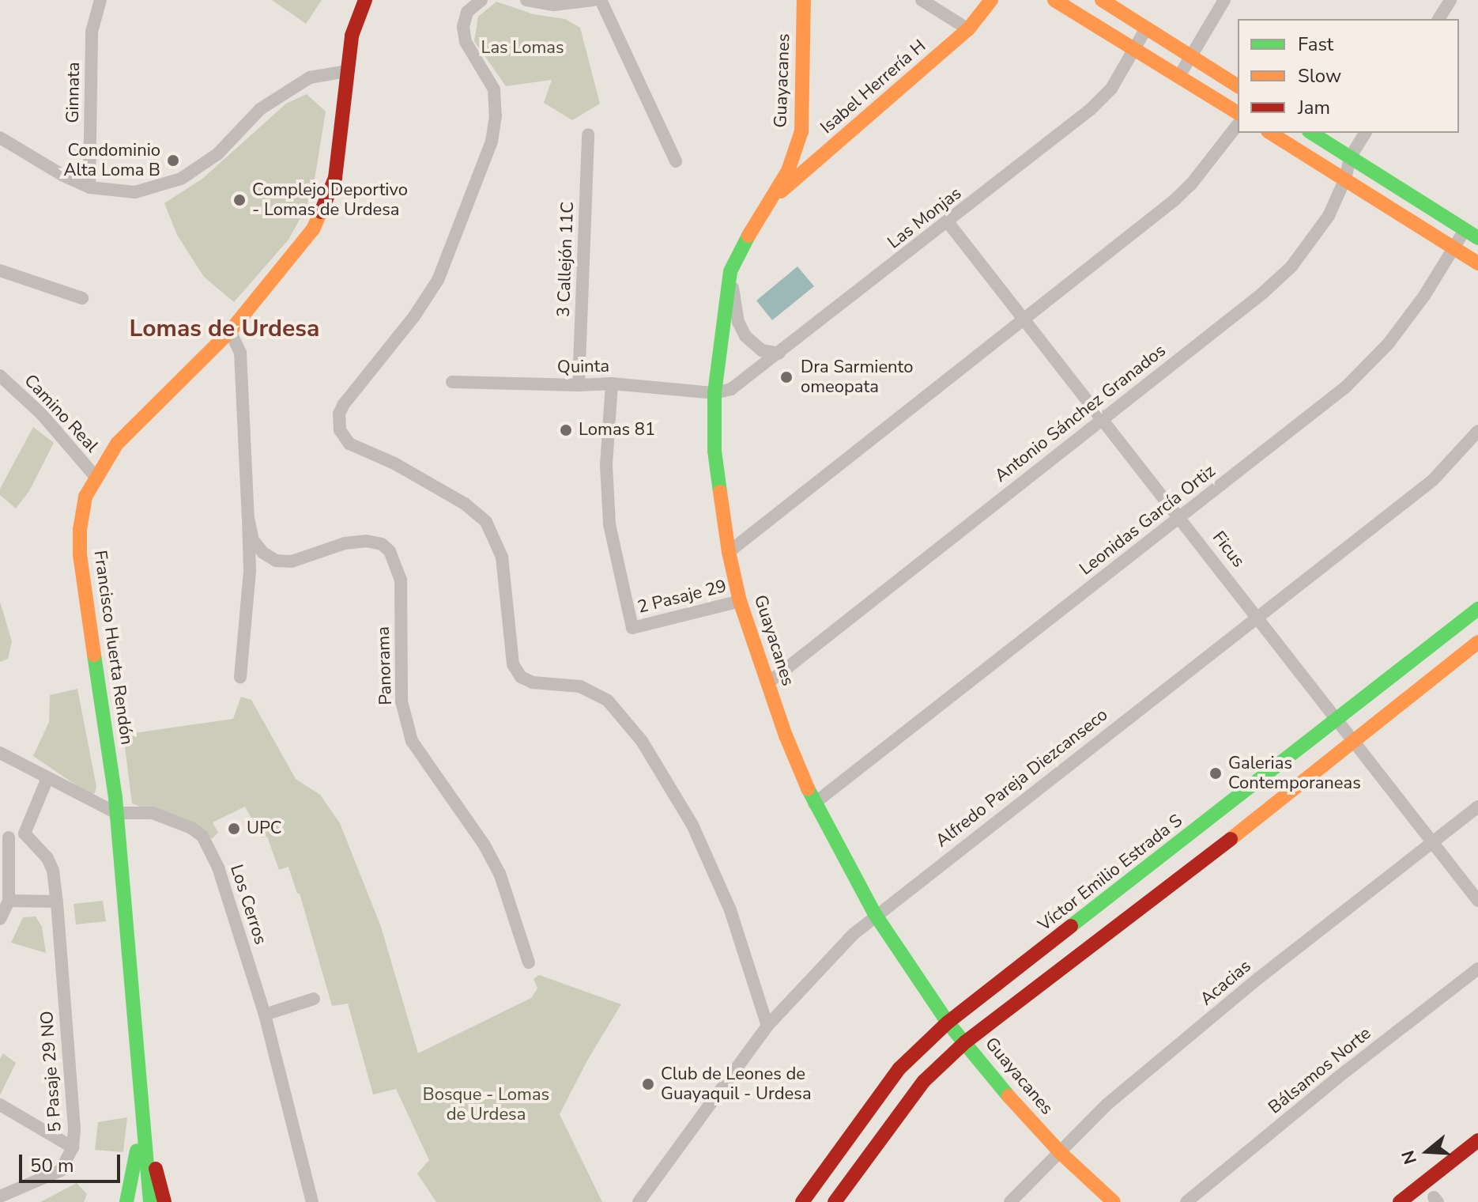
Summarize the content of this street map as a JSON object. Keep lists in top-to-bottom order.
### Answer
{
  "streets": {
    "street": [
      "Guayacanes",
      "Isabel Herrería H",
      "Ginnata",
      "Las Monjas",
      "3 Callejón 11C",
      "Quinta",
      "Camino Real",
      "Antonio Sánchez Granados",
      "Leonidas García Ortiz",
      "Ficus",
      "2 Pasaje 29",
      "Francisco Huerta Rendón",
      "Panorama",
      "Alfredo Pareja Diezcanseco",
      "Víctor Emilio Estrada S",
      "Los Cerros",
      "Acacias",
      "Bálsamos Norte",
      "5 Pasaje 29 NO"
    ]
  },
  "crossings": [
    ["Guayacanes", "Isabel Herrería H"],
    ["Guayacanes", "Las Monjas"],
    ["Guayacanes", "Quinta"],
    ["Guayacanes", "Antonio Sánchez Granados"],
    ["Guayacanes", "Leonidas García Ortiz"],
    ["Guayacanes", "2 Pasaje 29"],
    ["Guayacanes", "Alfredo Pareja Diezcanseco"],
    ["Guayacanes", "Víctor Emilio Estrada S"],
    ["Guayacanes", "Acacias"],
    ["Las Monjas", "Quinta"],
    ["Las Monjas", "Ficus"],
    ["3 Callejón 11C", "Quinta"],
    ["Quinta", "2 Pasaje 29"],
    ["Camino Real", "Francisco Huerta Rendón"],
    ["Antonio Sánchez Granados", "Ficus"],
    ["Leonidas García Ortiz", "Ficus"],
    ["Ficus", "Alfredo Pareja Diezcanseco"],
    ["Ficus", "Víctor Emilio Estrada S"],
    ["Ficus", "Acacias"],
    ["Francisco Huerta Rendón", "Panorama"],
    ["Francisco Huerta Rendón", "Los Cerros"]
  ],
  "districts": ["Lomas de Urdesa"],
  "parks": ["Las Lomas", "Bosque - Lomas de Urdesa"],
  "places": [
    "Condominio Alta Loma B",
    "Complejo Deportivo - Lomas de Urdesa",
    "Dra Sarmiento omeopata",
    "Lomas 81",
    "Galerias Contemporaneas",
    "UPC",
    "Club de Leones de Guayaquil - Urdesa"
  ],
  "legend": ["Fast", "Slow", "Jam"],
  "scale_bar": "50 m",
  "north": "left"
}
